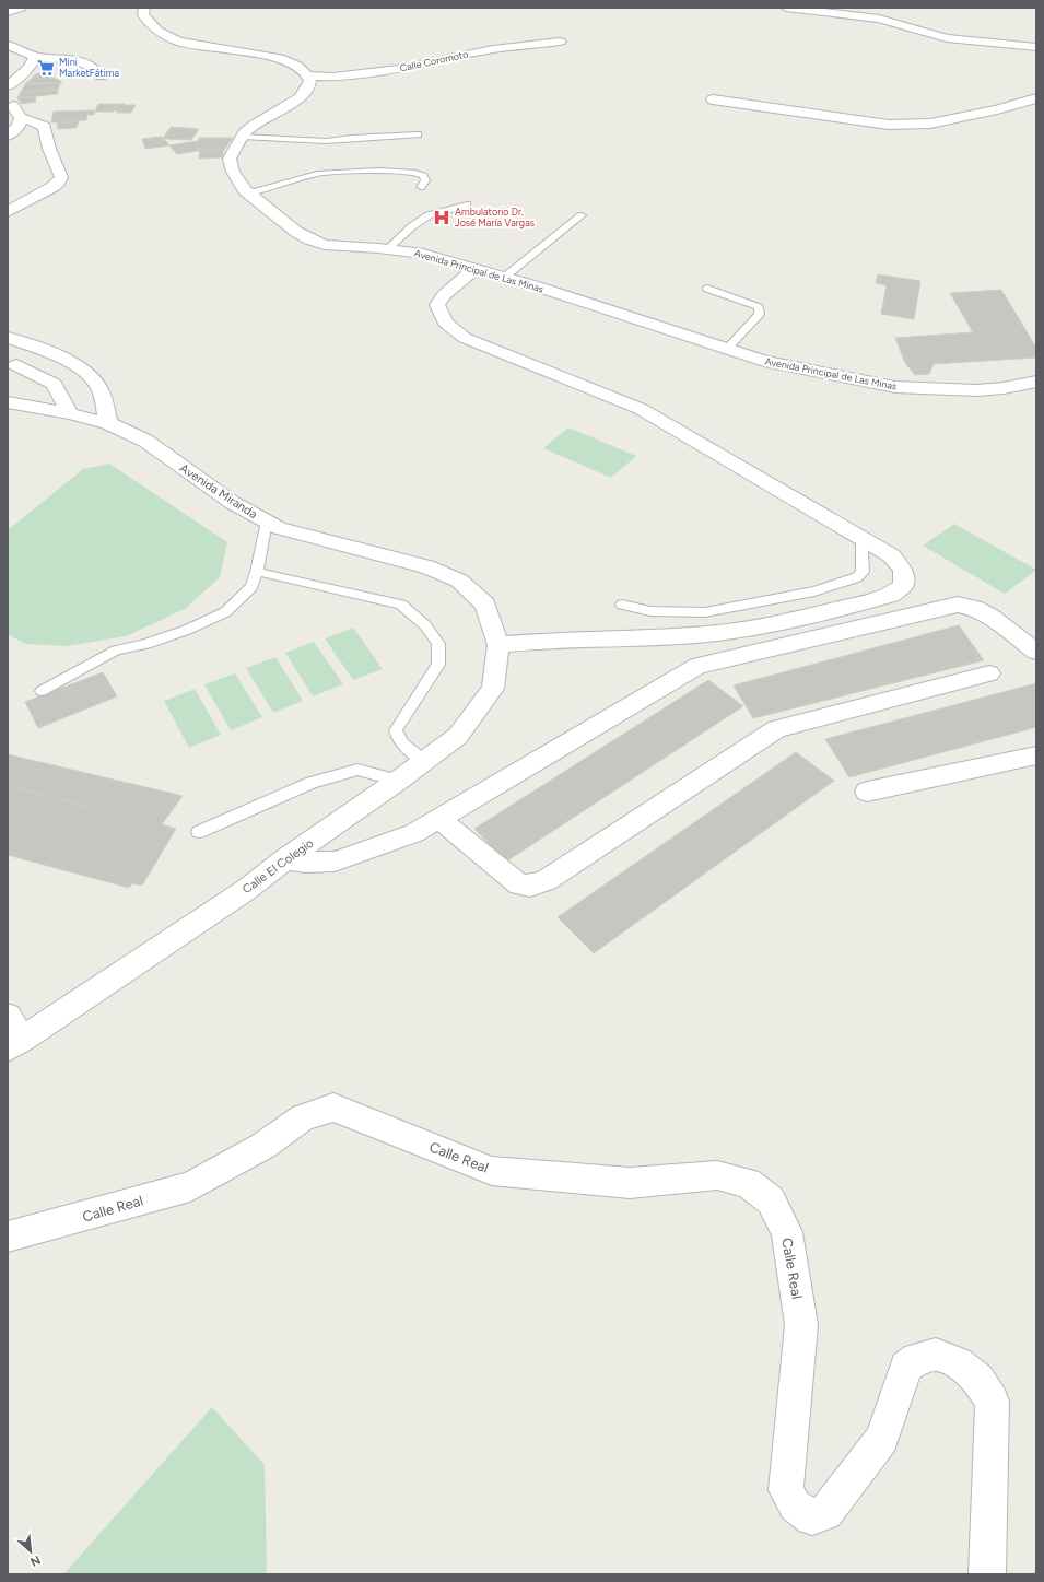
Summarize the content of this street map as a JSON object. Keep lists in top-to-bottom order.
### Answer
{
  "streets": {
    "street": [
      "Calle Coromoto",
      "Avenida Principal de Las Minas",
      "Avenida Miranda",
      "Calle El Colegio",
      "Calle Real"
    ]
  },
  "crossings": [
    ["Calle Coromoto", "Avenida Principal de Las Minas"],
    ["Avenida Miranda", "Calle El Colegio"]
  ],
  "places": {
    "supermarket": ["Mini MarketFátima"],
    "hospital": ["Ambulatorio Dr. José María Vargas"]
  },
  "north": "bottom right"
}
